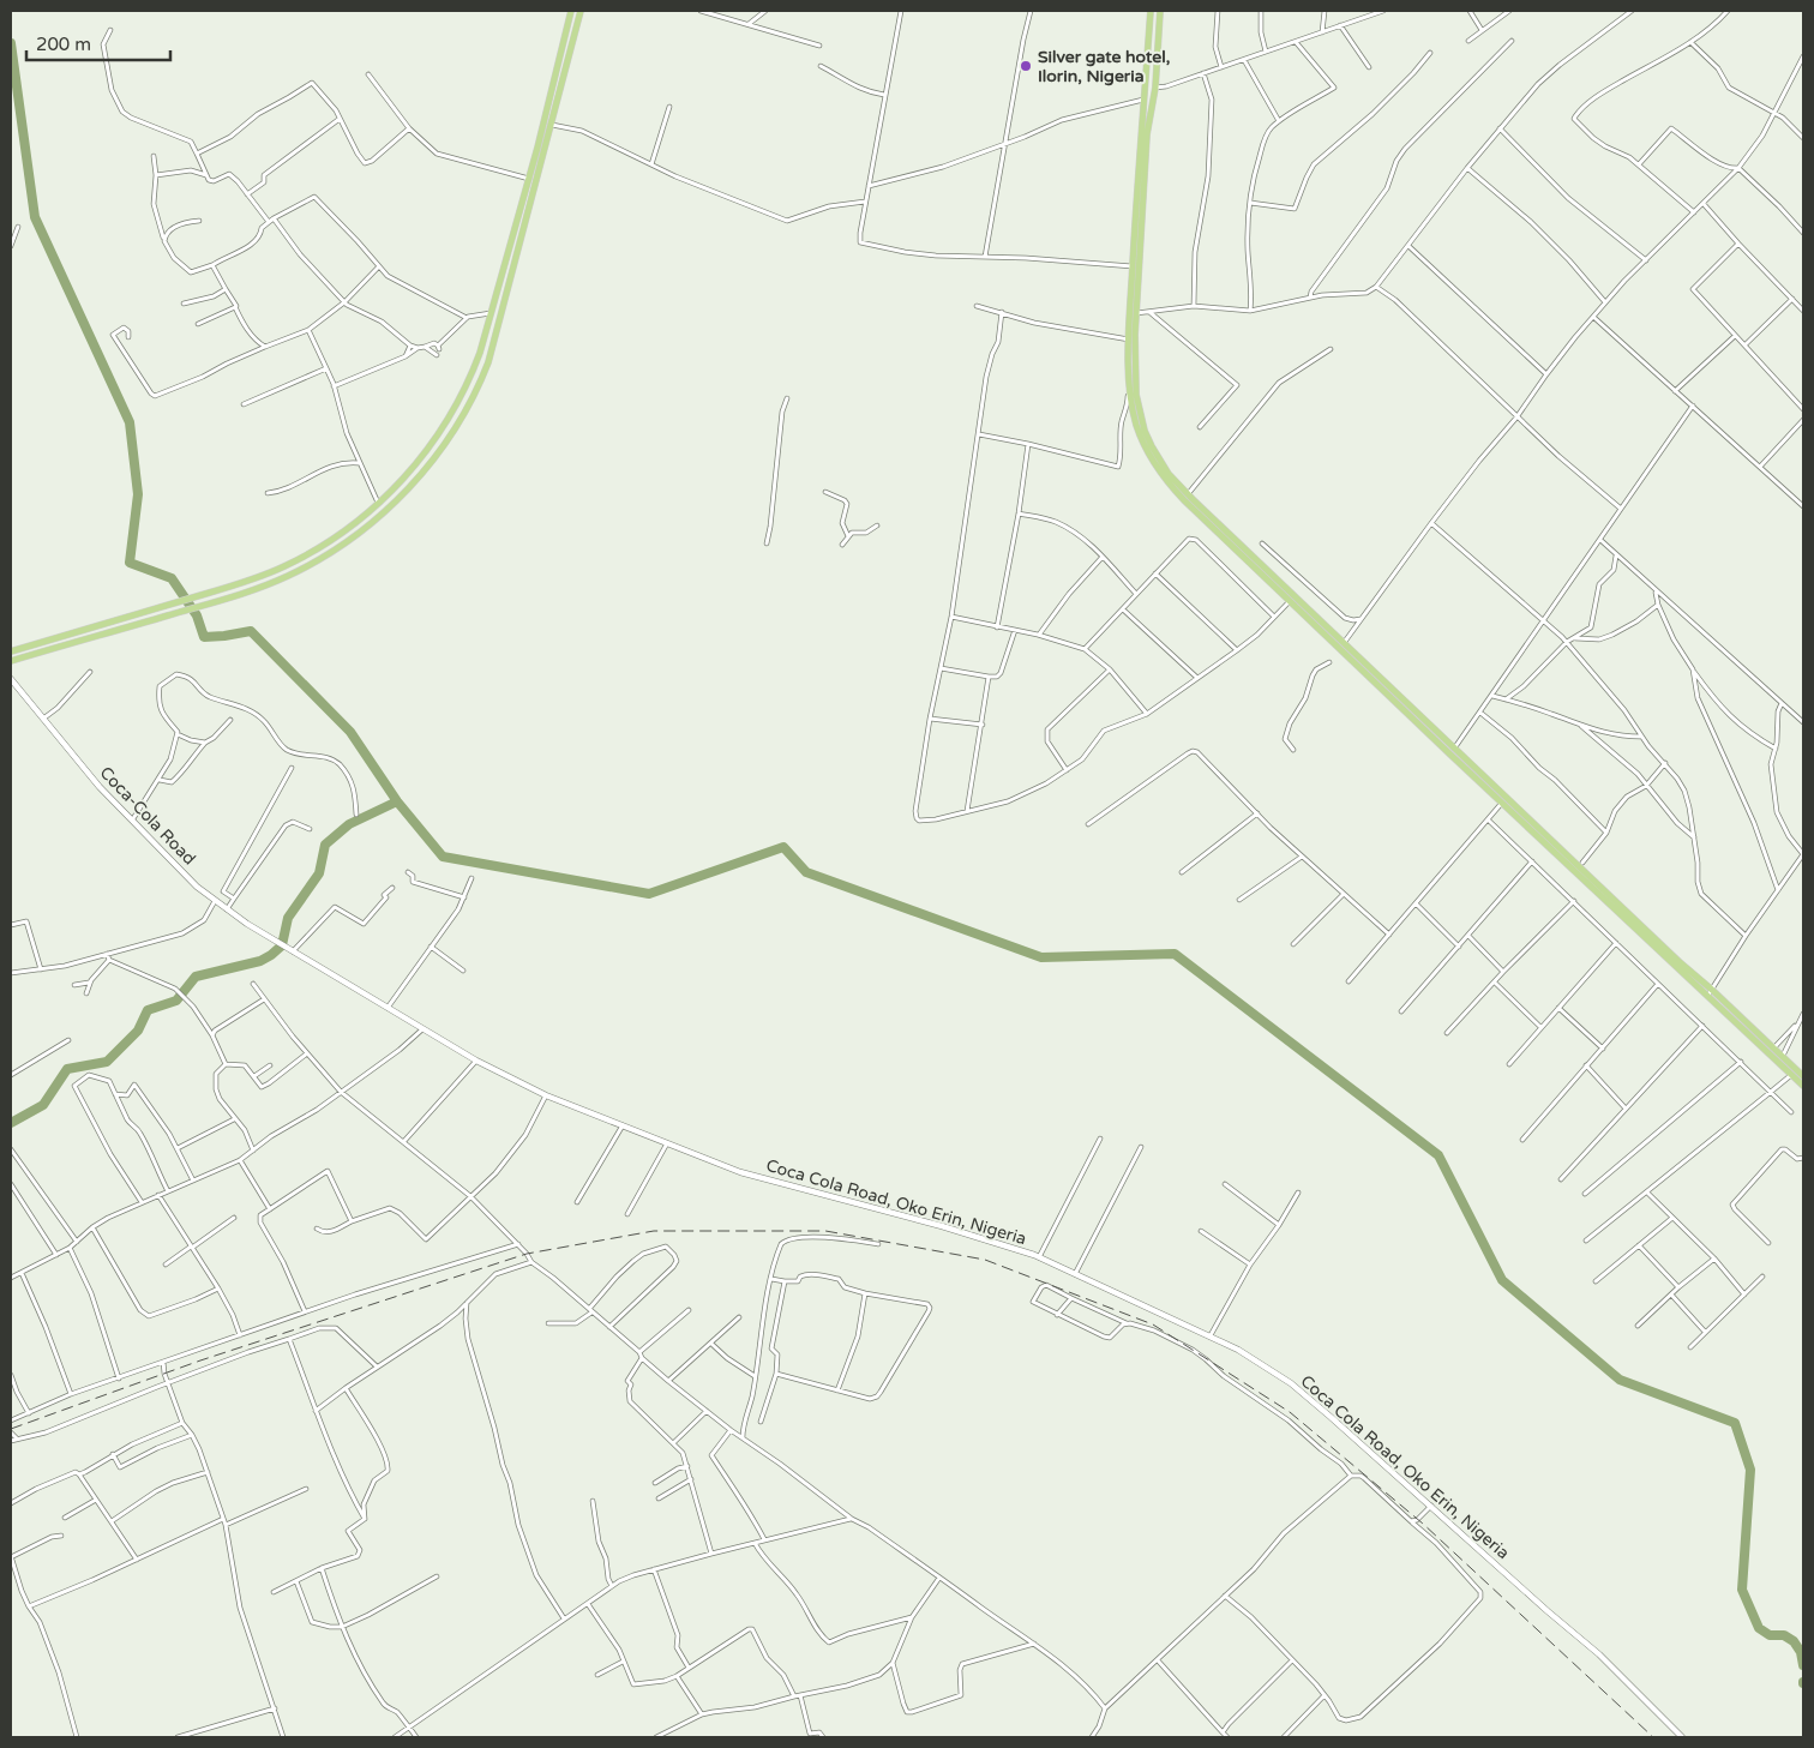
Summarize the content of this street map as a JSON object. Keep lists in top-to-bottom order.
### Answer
{
  "streets": {
    "street": ["Coca-Cola Road", "Coca Cola Road, Oko Erin, Nigeria"]
  },
  "crossings": [
    ["Coca-Cola Road", "Coca Cola Road, Oko Erin, Nigeria"]
  ],
  "places": ["Silver gate hotel, Ilorin, Nigeria"],
  "scale_bar": "200 m"
}
